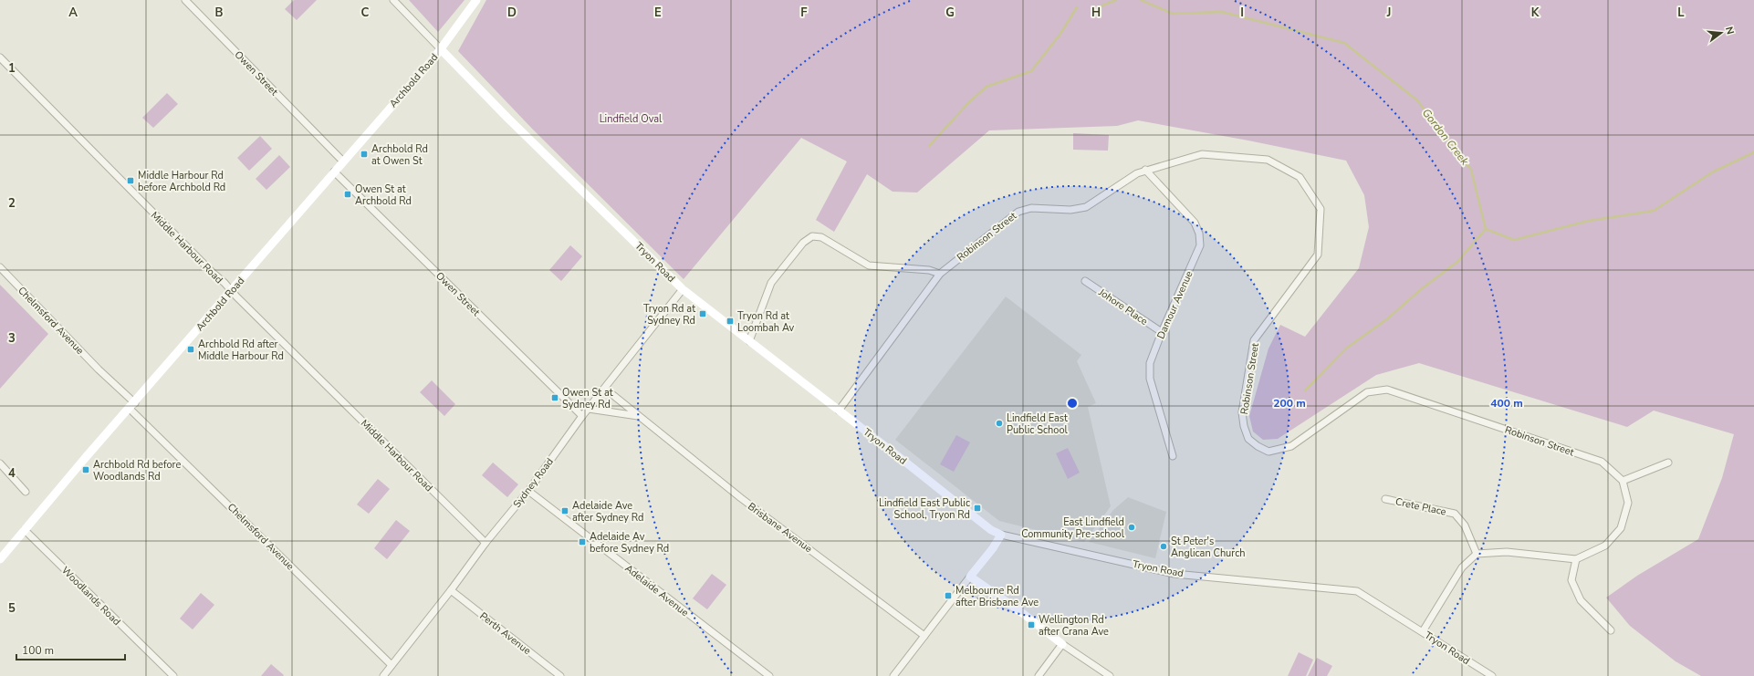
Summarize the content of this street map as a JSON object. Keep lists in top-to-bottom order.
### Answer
{
  "streets": {
    "street": [
      "Owen Street",
      "Archbold Road",
      "Robinson Street",
      "Middle Harbour Road",
      "Tryon Road",
      "Damour Avenue",
      "Johore Place",
      "Chelmsford Avenue",
      "Sydney Road",
      "Crete Place",
      "Brisbane Avenue",
      "Adelaide Avenue",
      "Woodlands Road",
      "Perth Avenue"
    ]
  },
  "crossings": [
    ["Owen Street", "Archbold Road"],
    ["Owen Street", "Sydney Road"],
    ["Archbold Road", "Middle Harbour Road"],
    ["Archbold Road", "Tryon Road"],
    ["Archbold Road", "Chelmsford Avenue"],
    ["Archbold Road", "Woodlands Road"],
    ["Robinson Street", "Tryon Road"],
    ["Robinson Street", "Damour Avenue"],
    ["Middle Harbour Road", "Sydney Road"],
    ["Tryon Road", "Sydney Road"],
    ["Damour Avenue", "Johore Place"],
    ["Chelmsford Avenue", "Sydney Road"],
    ["Sydney Road", "Brisbane Avenue"],
    ["Sydney Road", "Adelaide Avenue"],
    ["Sydney Road", "Perth Avenue"]
  ],
  "water": ["Gordon Creek"],
  "parks": ["Lindfield Oval"],
  "places": {
    "transit": [
      "Archbold Rd at Owen St",
      "Middle Harbour Rd before Archbold Rd",
      "Owen St at Archbold Rd",
      "Tryon Rd at Sydney Rd",
      "Tryon Rd at Loombah Av",
      "Archbold Rd after Middle Harbour Rd",
      "Owen St at Sydney Rd",
      "Archbold Rd before Woodlands Rd",
      "Lindfield East Public School, Tryon Rd",
      "Adelaide Ave after Sydney Rd",
      "Adelaide Av before Sydney Rd",
      "Melbourne Rd after Brisbane Ave",
      "Wellington Rd after Crana Ave"
    ],
    "other": ["Lindfield East Public School", "East Lindfield Community Pre-school", "St Peter's Anglican Church"]
  },
  "scale_bar": "100 m",
  "north": "right",
  "grid": {
    "columns": [
      "A",
      "B",
      "C",
      "D",
      "E",
      "F",
      "G",
      "H",
      "I",
      "J",
      "K",
      "L"
    ],
    "rows": [
      "1",
      "2",
      "3",
      "4",
      "5"
    ]
  },
  "rings": ["200 m", "400 m"]
}
